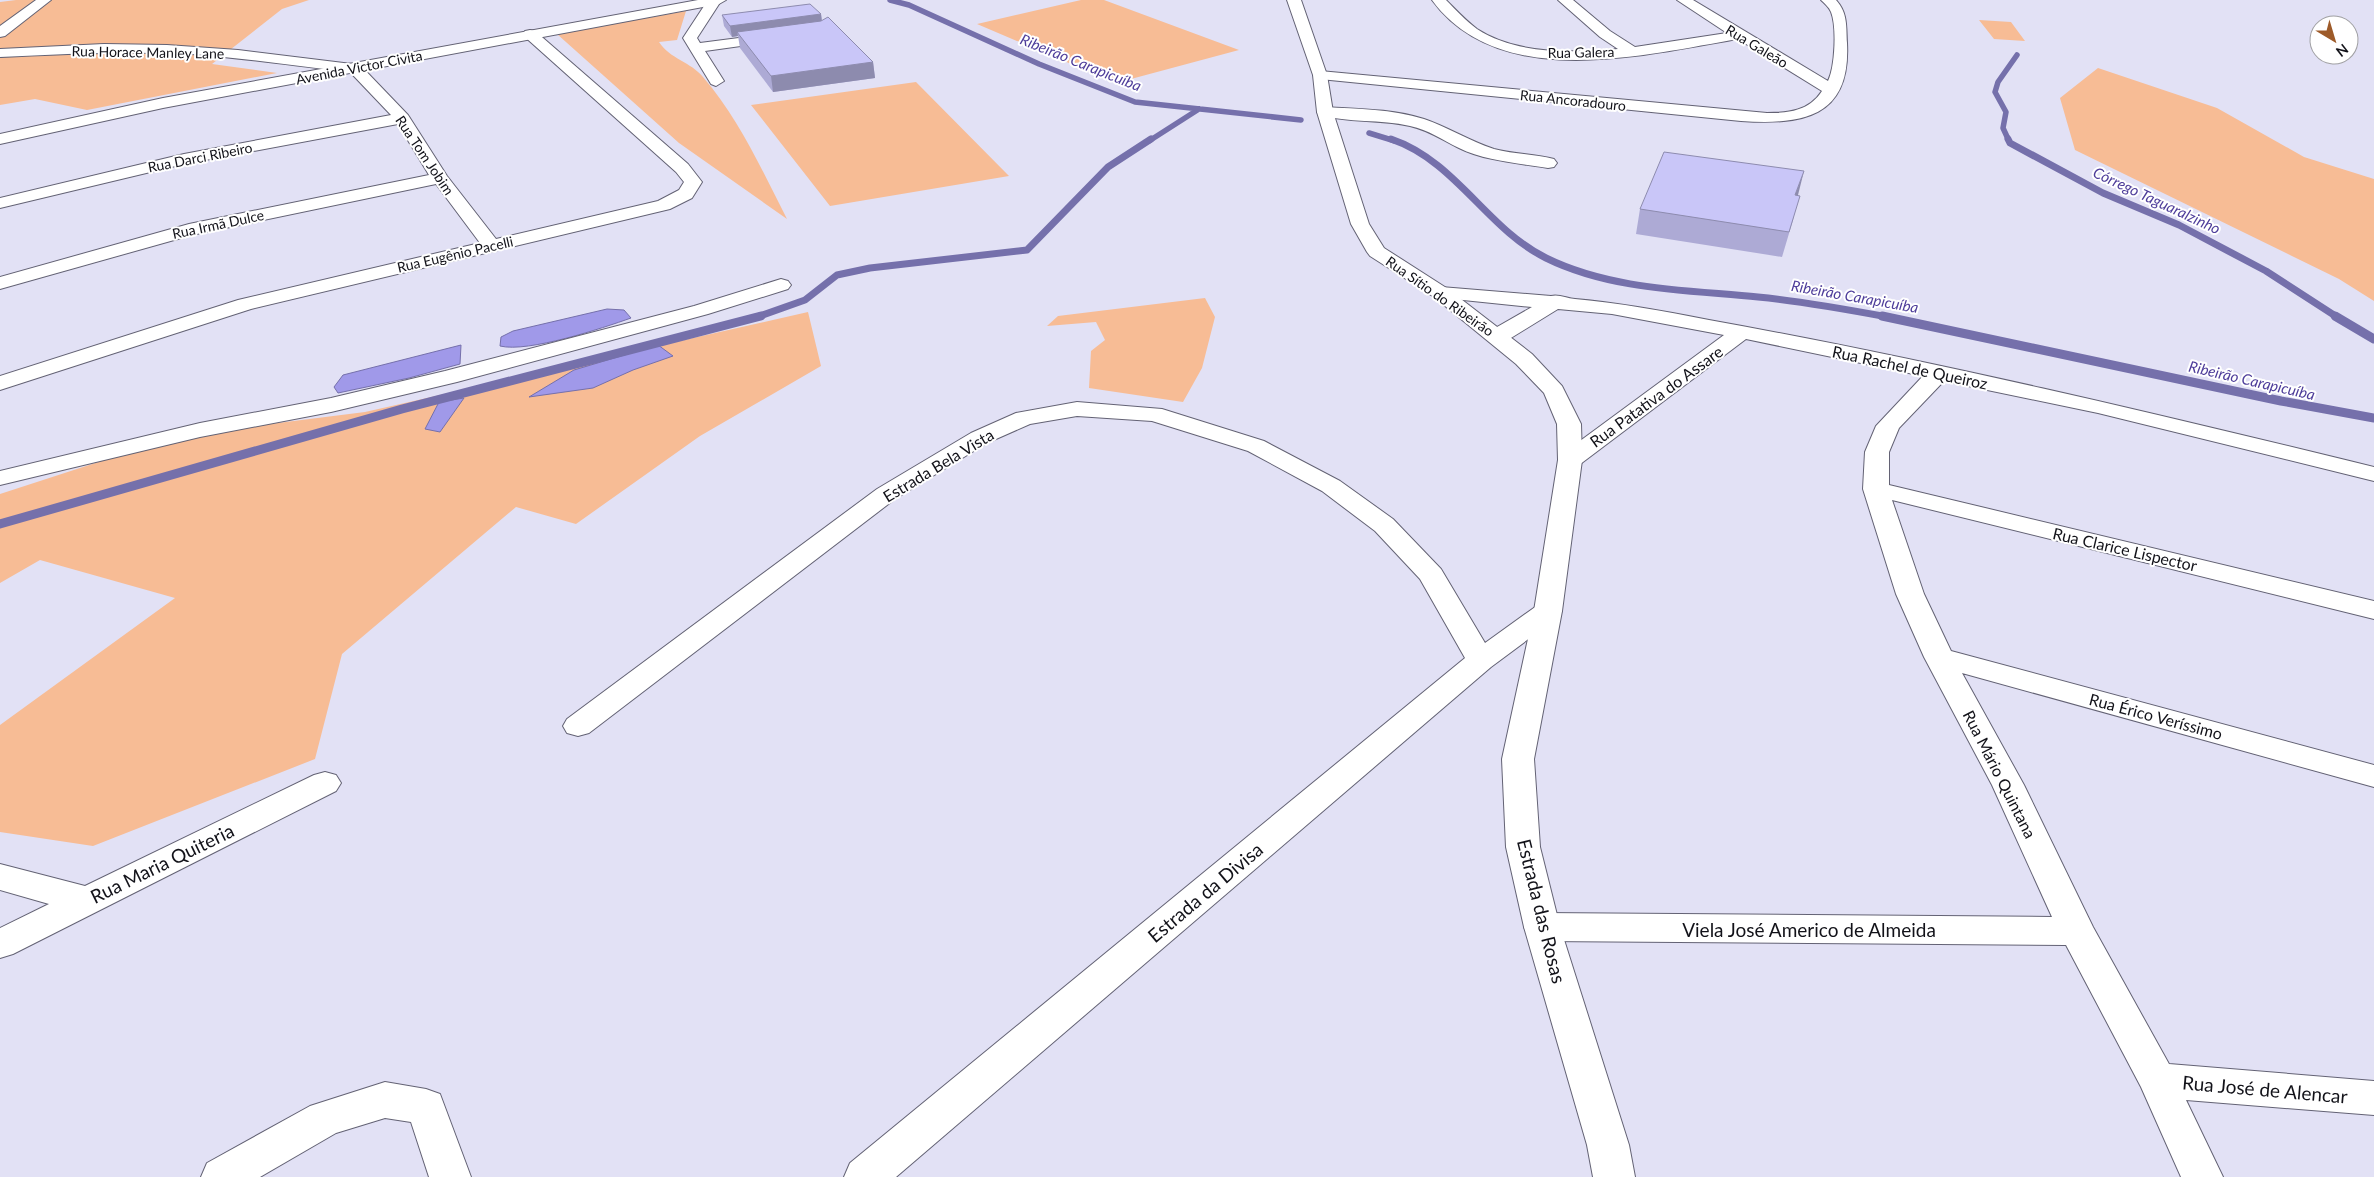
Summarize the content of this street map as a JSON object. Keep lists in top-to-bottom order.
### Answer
{
  "streets": {
    "street": [
      "Rua Galeão",
      "Rua Horace Manley Lane",
      "Rua Galera",
      "Avenida Victor Civita",
      "Rua Ancoradouro",
      "Rua Tom Jobim",
      "Rua Darci Ribeiro",
      "Rua Irmã Dulce",
      "Rua Eugênio Pacelli",
      "Rua Sítio do Ribeirão",
      "Rua Rachel de Queiroz",
      "Rua Patativa do Assare",
      "Estrada Bela Vista",
      "Rua Clarice Lispector",
      "Rua Érico Veríssimo",
      "Rua Mário Quintana",
      "Rua Maria Quiteria",
      "Estrada da Divisa",
      "Estrada das Rosas",
      "Viela José Americo de Almeida",
      "Rua José de Alencar"
    ]
  },
  "crossings": [
    ["Rua Galeão", "Rua Galera"],
    ["Rua Galeão", "Rua Ancoradouro"],
    ["Rua Horace Manley Lane", "Avenida Victor Civita"],
    ["Rua Horace Manley Lane", "Rua Tom Jobim"],
    ["Avenida Victor Civita", "Rua Tom Jobim"],
    ["Avenida Victor Civita", "Rua Eugênio Pacelli"],
    ["Rua Ancoradouro", "Rua Sítio do Ribeirão"],
    ["Rua Tom Jobim", "Rua Darci Ribeiro"],
    ["Rua Tom Jobim", "Rua Irmã Dulce"],
    ["Rua Tom Jobim", "Rua Eugênio Pacelli"],
    ["Rua Sítio do Ribeirão", "Rua Rachel de Queiroz"],
    ["Rua Sítio do Ribeirão", "Rua Patativa do Assare"],
    ["Rua Sítio do Ribeirão", "Estrada da Divisa"],
    ["Rua Sítio do Ribeirão", "Estrada das Rosas"],
    ["Rua Rachel de Queiroz", "Rua Patativa do Assare"],
    ["Rua Rachel de Queiroz", "Rua Mário Quintana"],
    ["Estrada Bela Vista", "Estrada da Divisa"],
    ["Rua Clarice Lispector", "Rua Mário Quintana"],
    ["Rua Érico Veríssimo", "Rua Mário Quintana"],
    ["Rua Mário Quintana", "Viela José Americo de Almeida"],
    ["Rua Mário Quintana", "Rua José de Alencar"],
    ["Estrada da Divisa", "Estrada das Rosas"],
    ["Estrada das Rosas", "Viela José Americo de Almeida"]
  ],
  "water": ["Ribeirão Carapicuíba", "Córrego Taguaralzinho"],
  "north": "bottom right"
}
